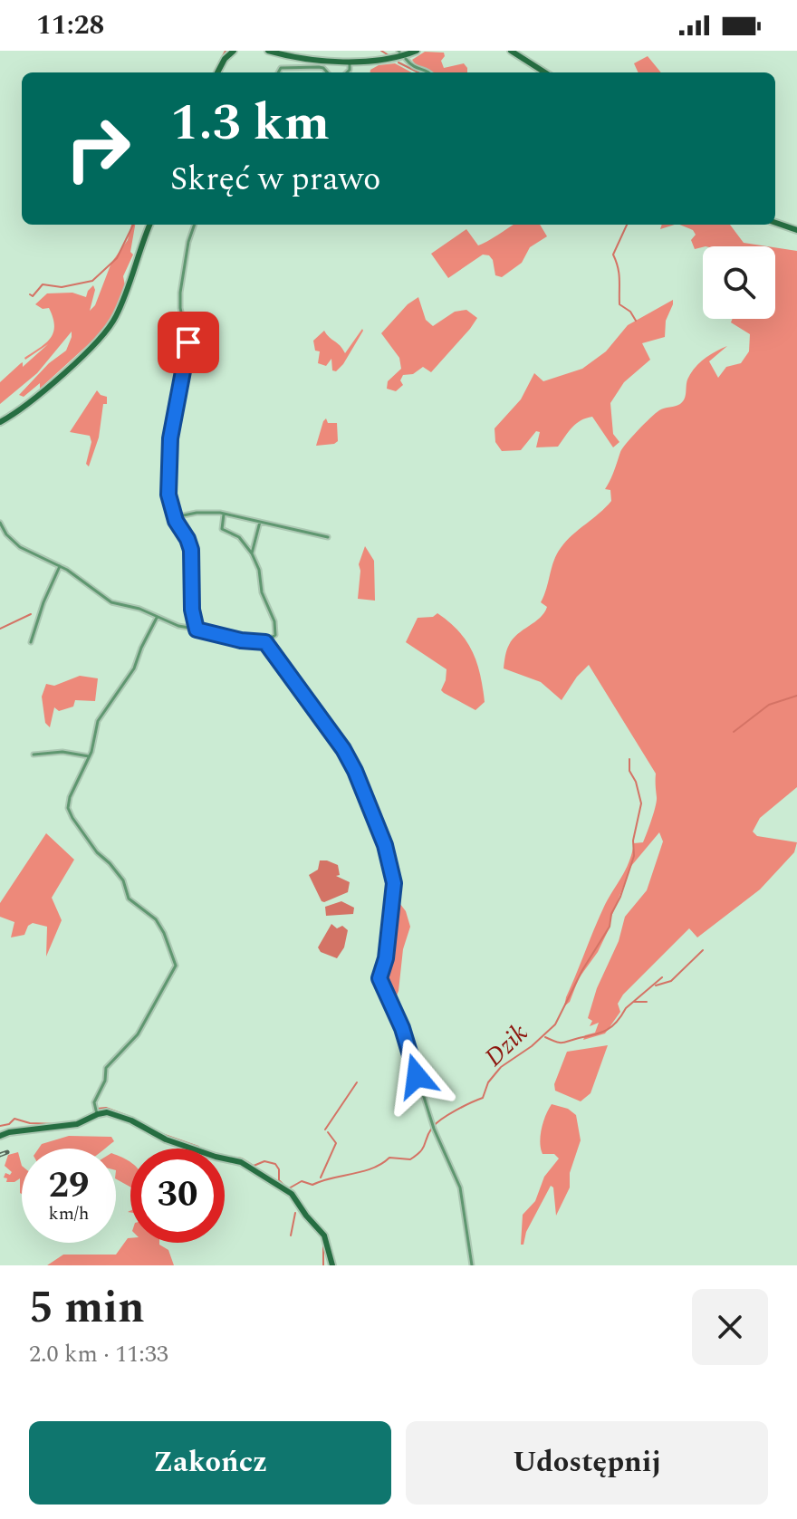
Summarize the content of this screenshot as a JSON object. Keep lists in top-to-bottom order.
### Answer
{
  "water": ["Dzik"],
  "page": {
    "status": "11:28",
    "turn": ["1.3 km", "Skręć w prawo"],
    "speed": "29 km/h",
    "limit": "30",
    "heading": ["5 min", "2.0 km · 11:33"],
    "buttons": ["Zakończ", "Udostępnij"]
  }
}
